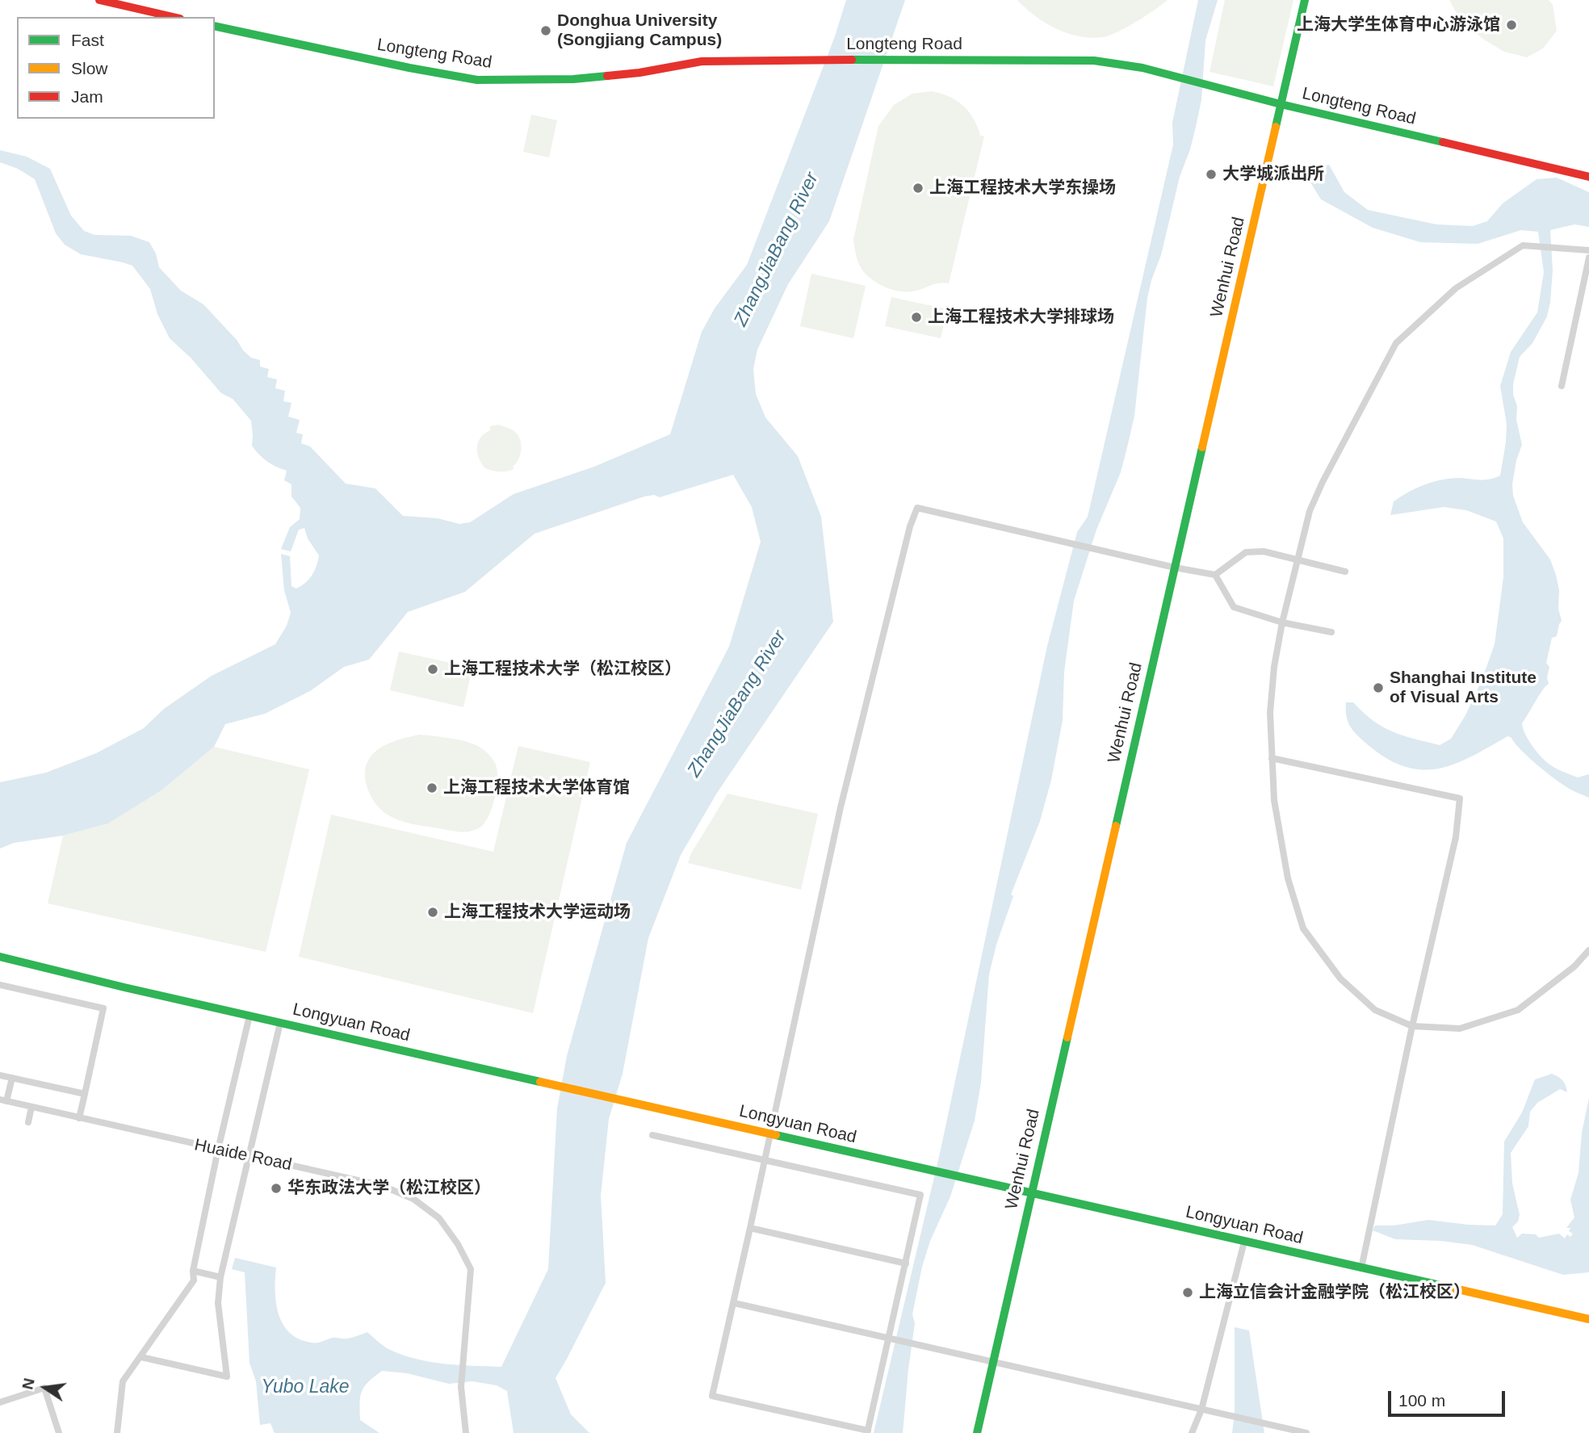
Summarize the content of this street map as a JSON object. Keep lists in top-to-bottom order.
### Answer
{
  "streets": {
    "main road": ["Longteng Road", "Wenhui Road", "Longyuan Road"],
    "street": ["Huaide Road"]
  },
  "crossings": [
    ["Longteng Road", "Wenhui Road"],
    ["Wenhui Road", "Longyuan Road"]
  ],
  "water": ["ZhangJiaBang River", "Yubo Lake"],
  "places": [
    "上海大学生体育中心游泳馆",
    "Donghua University (Songjiang Campus)",
    "大学城派出所",
    "上海工程技术大学东操场",
    "上海工程技术大学排球场",
    "上海工程技术大学（松江校区）",
    "Shanghai Institute of Visual Arts",
    "上海工程技术大学体育馆",
    "上海工程技术大学运动场",
    "华东政法大学（松江校区）",
    "上海立信会计金融学院（松江校区）"
  ],
  "legend": ["Fast", "Slow", "Jam"],
  "scale_bar": "100 m",
  "north": "left"
}
